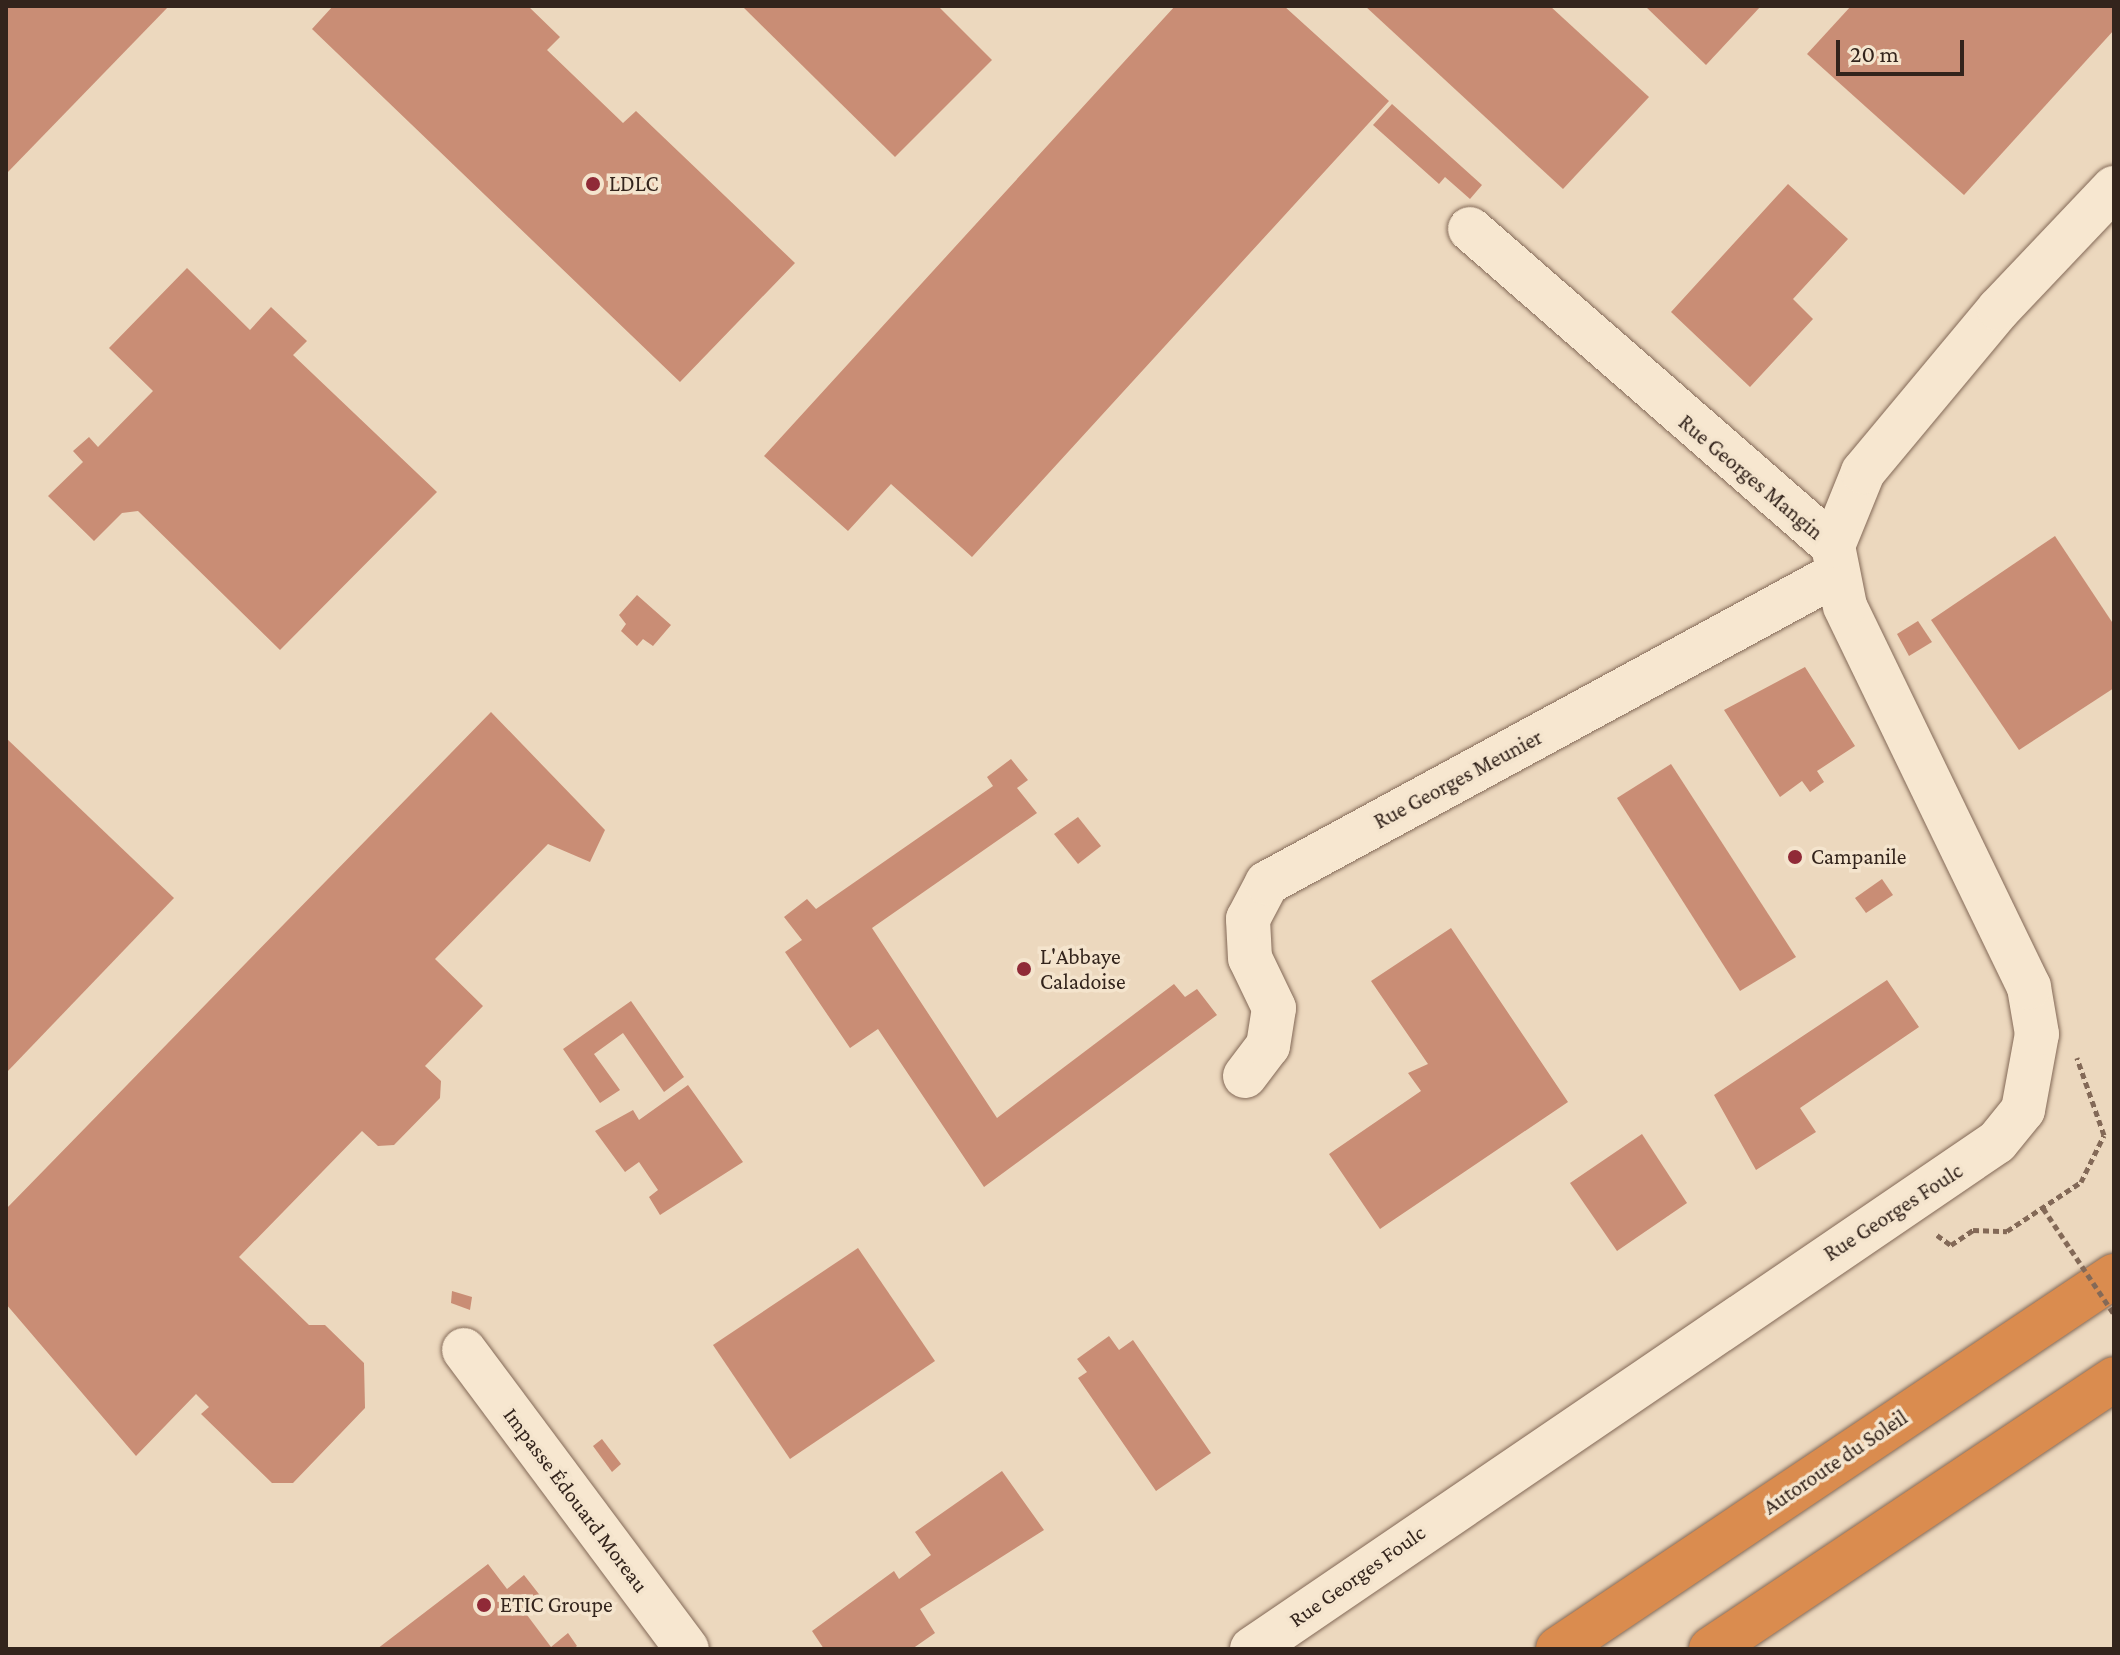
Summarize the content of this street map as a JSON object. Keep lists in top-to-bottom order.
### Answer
{
  "streets": {
    "highway": ["Autoroute du Soleil"],
    "street": [
      "Rue Georges Mangin",
      "Rue Georges Meunier",
      "Rue Georges Foulc",
      "Impasse Édouard Moreau"
    ]
  },
  "crossings": [
    ["Rue Georges Mangin", "Rue Georges Meunier"],
    ["Rue Georges Mangin", "Rue Georges Foulc"],
    ["Rue Georges Meunier", "Rue Georges Foulc"]
  ],
  "places": [
    "LDLC",
    "Campanile",
    "L'Abbaye Caladoise",
    "ETIC Groupe"
  ],
  "scale_bar": "20 m"
}
